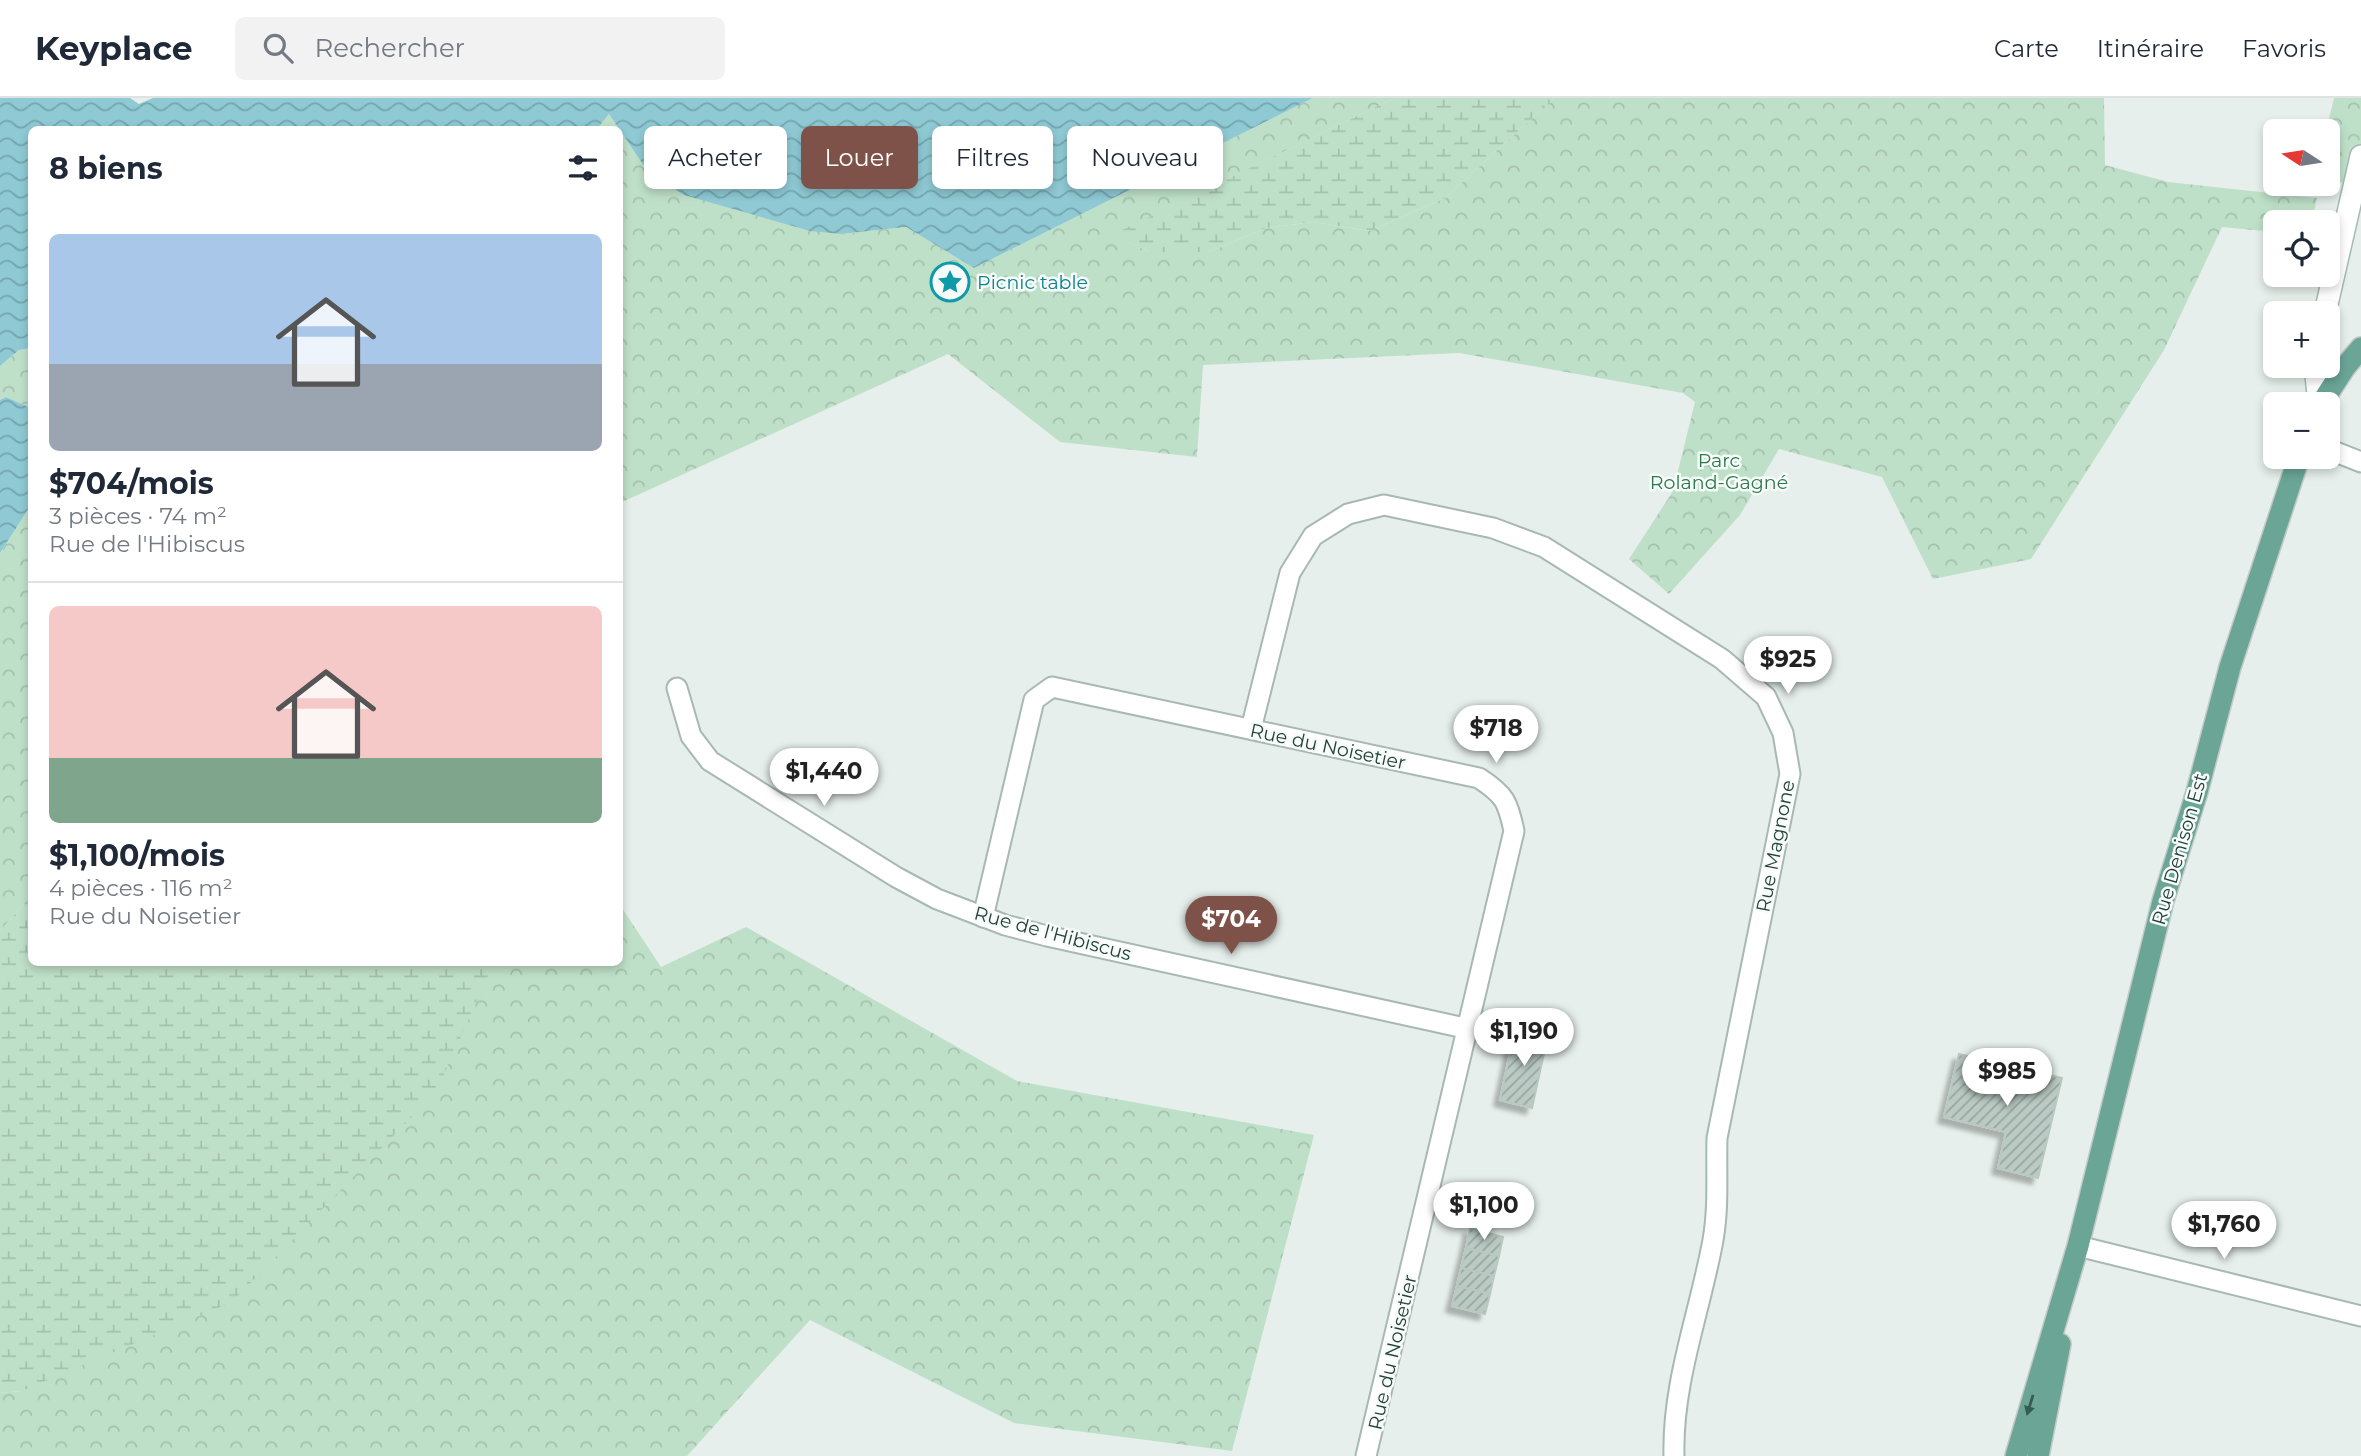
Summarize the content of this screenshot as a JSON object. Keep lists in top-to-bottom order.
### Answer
{
  "streets": {
    "main road": ["Rue Denison Est"],
    "street": ["Rue du Noisetier", "Rue Magnone", "Rue de l'Hibiscus"]
  },
  "crossings": [
    ["Rue du Noisetier", "Rue Magnone"],
    ["Rue du Noisetier", "Rue de l'Hibiscus"]
  ],
  "parks": ["Parc Roland-Gagné"],
  "places": {
    "place": ["Picnic table"]
  },
  "north": "left",
  "page": {
    "header": "Keyplace",
    "search": "Rechercher",
    "nav": ["Carte", "Itinéraire", "Favoris"],
    "map_buttons": ["+", "−"],
    "chip": [
      "Acheter",
      "Louer",
      "Filtres",
      "Nouveau"
    ],
    "heading": "8 biens",
    "list": [
      {
        "name": "$704/mois",
        "note": "3 pièces · 74 m² · Rue de l'Hibiscus"
      },
      {
        "name": "$1,100/mois",
        "note": "4 pièces · 116 m² · Rue du Noisetier"
      }
    ],
    "price": [
      "$925",
      "$718",
      "$1,440",
      "$704",
      "$1,190",
      "$985",
      "$1,100",
      "$1,760"
    ]
  }
}
